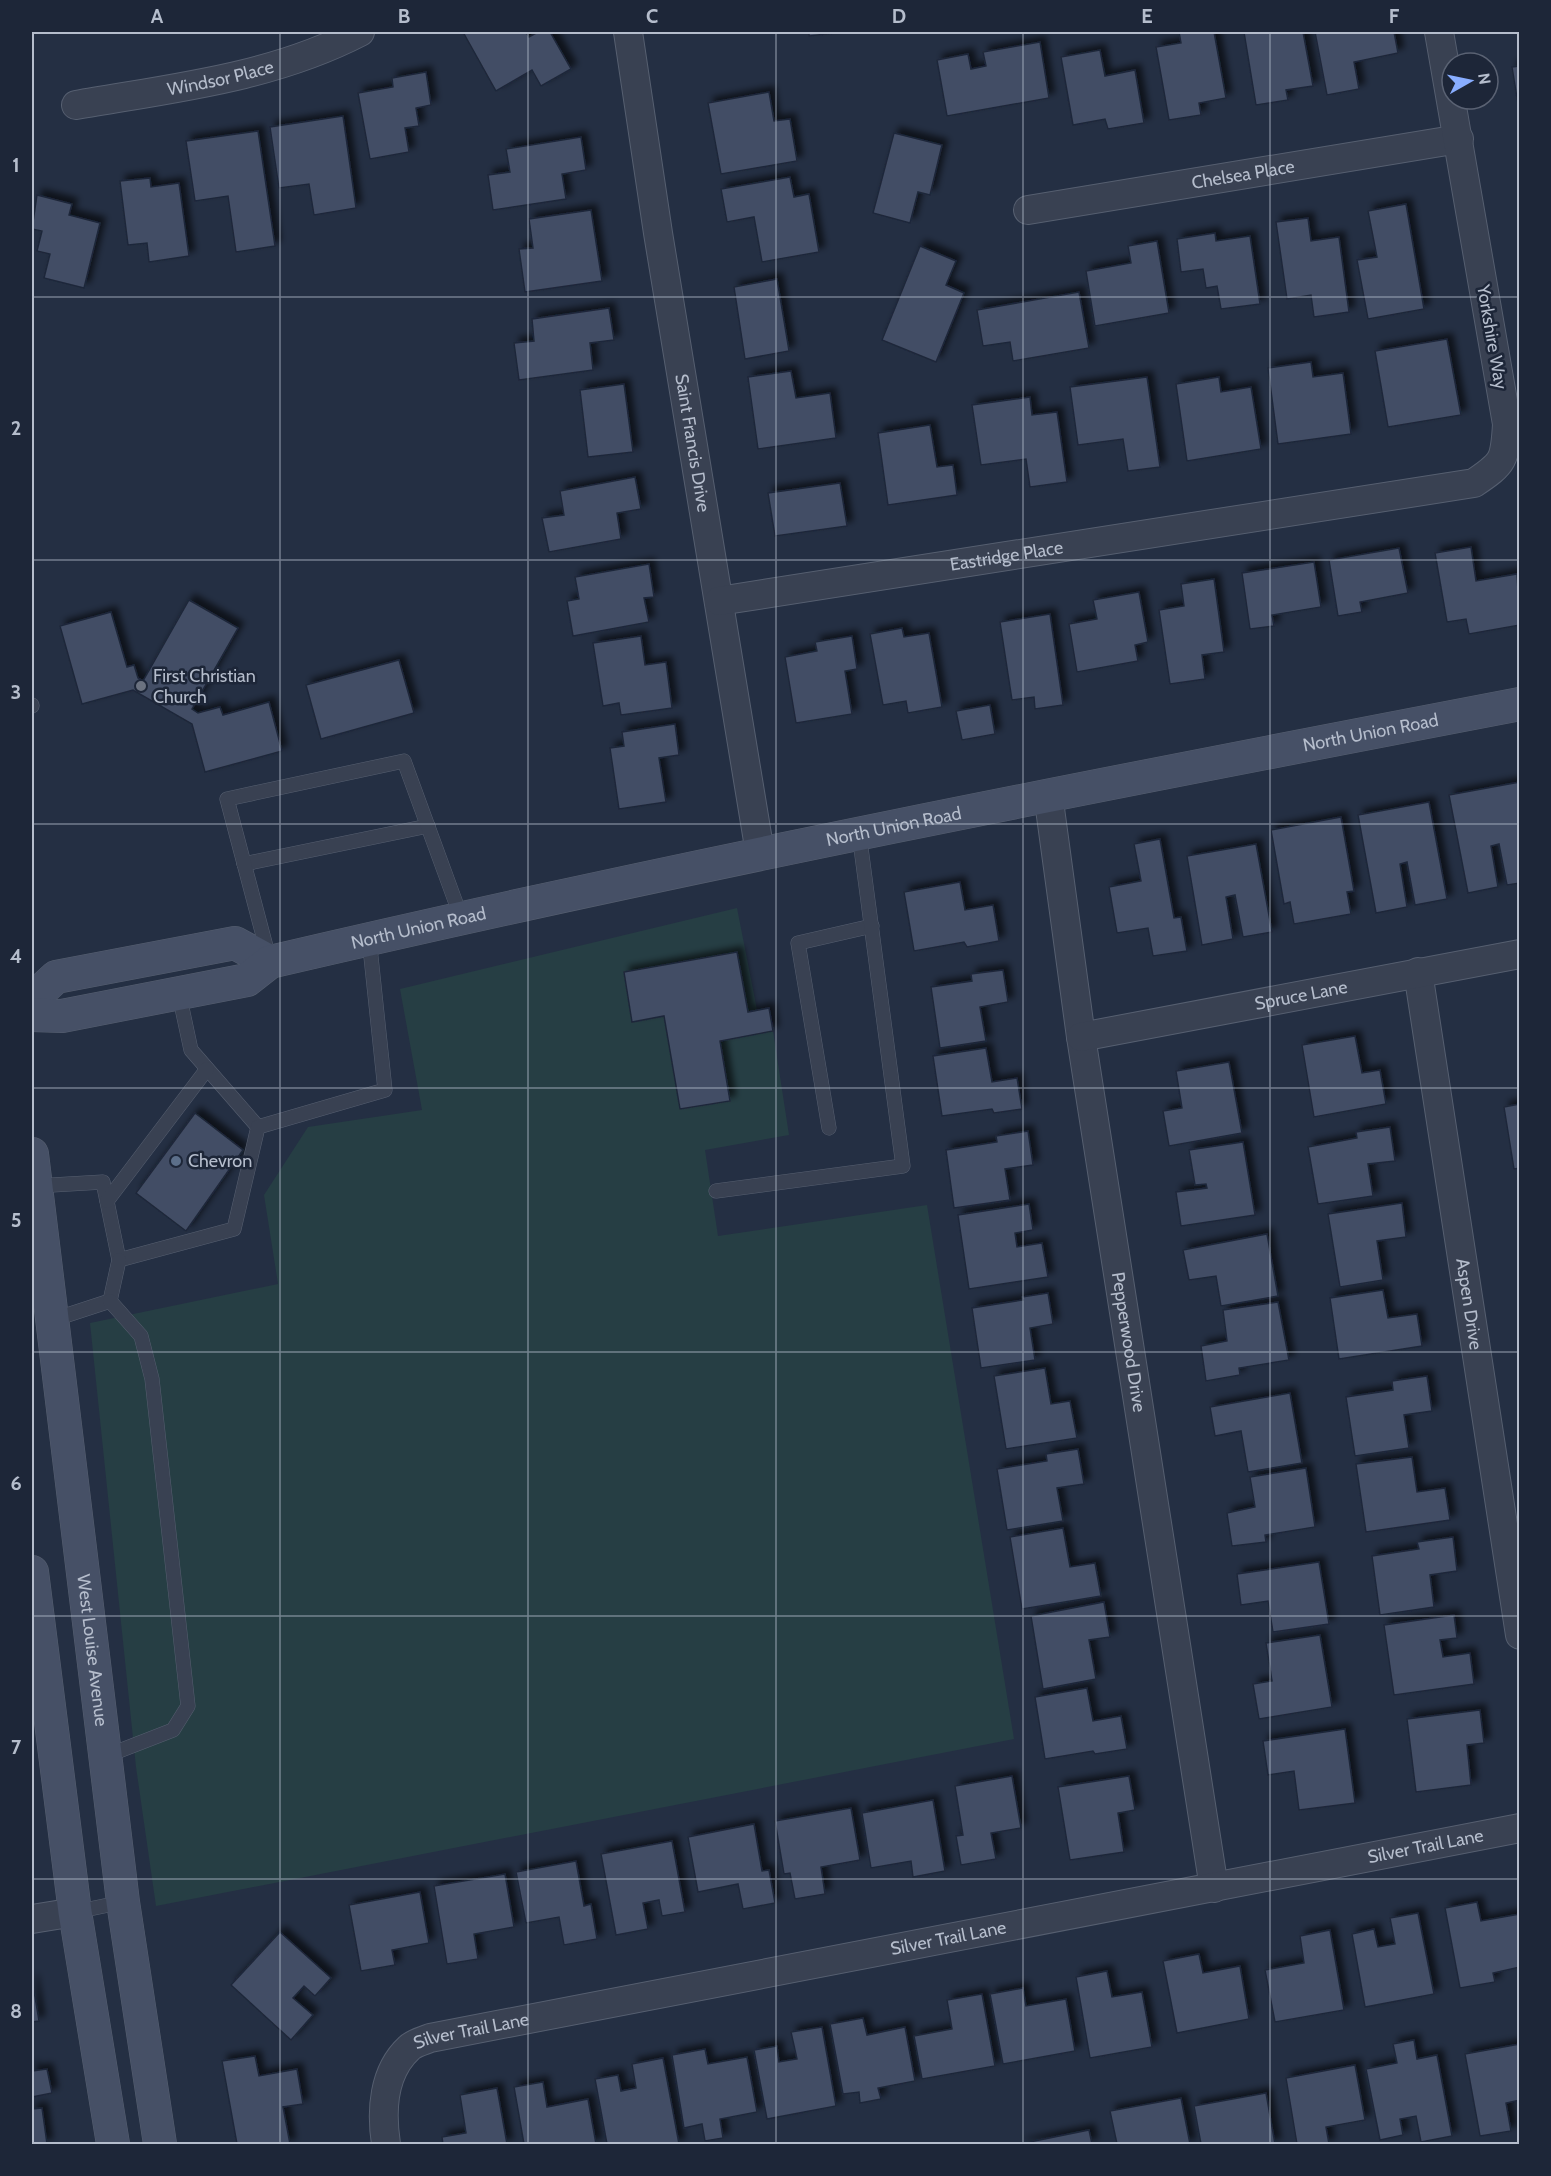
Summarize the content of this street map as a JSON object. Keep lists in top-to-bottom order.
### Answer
{
  "streets": {
    "street": [
      "Windsor Place",
      "Chelsea Place",
      "Yorkshire Way",
      "Saint Francis Drive",
      "Eastridge Place",
      "North Union Road",
      "Spruce Lane",
      "Aspen Drive",
      "Pepperwood Drive",
      "West Louise Avenue",
      "Silver Trail Lane"
    ]
  },
  "crossings": [
    ["Chelsea Place", "Yorkshire Way"],
    ["Yorkshire Way", "Eastridge Place"],
    ["Saint Francis Drive", "Eastridge Place"],
    ["Saint Francis Drive", "North Union Road"],
    ["North Union Road", "Pepperwood Drive"],
    ["Spruce Lane", "Aspen Drive"],
    ["Spruce Lane", "Pepperwood Drive"],
    ["Pepperwood Drive", "Silver Trail Lane"]
  ],
  "places": ["First Christian Church", "Chevron"],
  "north": "right",
  "grid": {
    "columns": [
      "A",
      "B",
      "C",
      "D",
      "E",
      "F"
    ],
    "rows": [
      "1",
      "2",
      "3",
      "4",
      "5",
      "6",
      "7",
      "8"
    ]
  }
}
